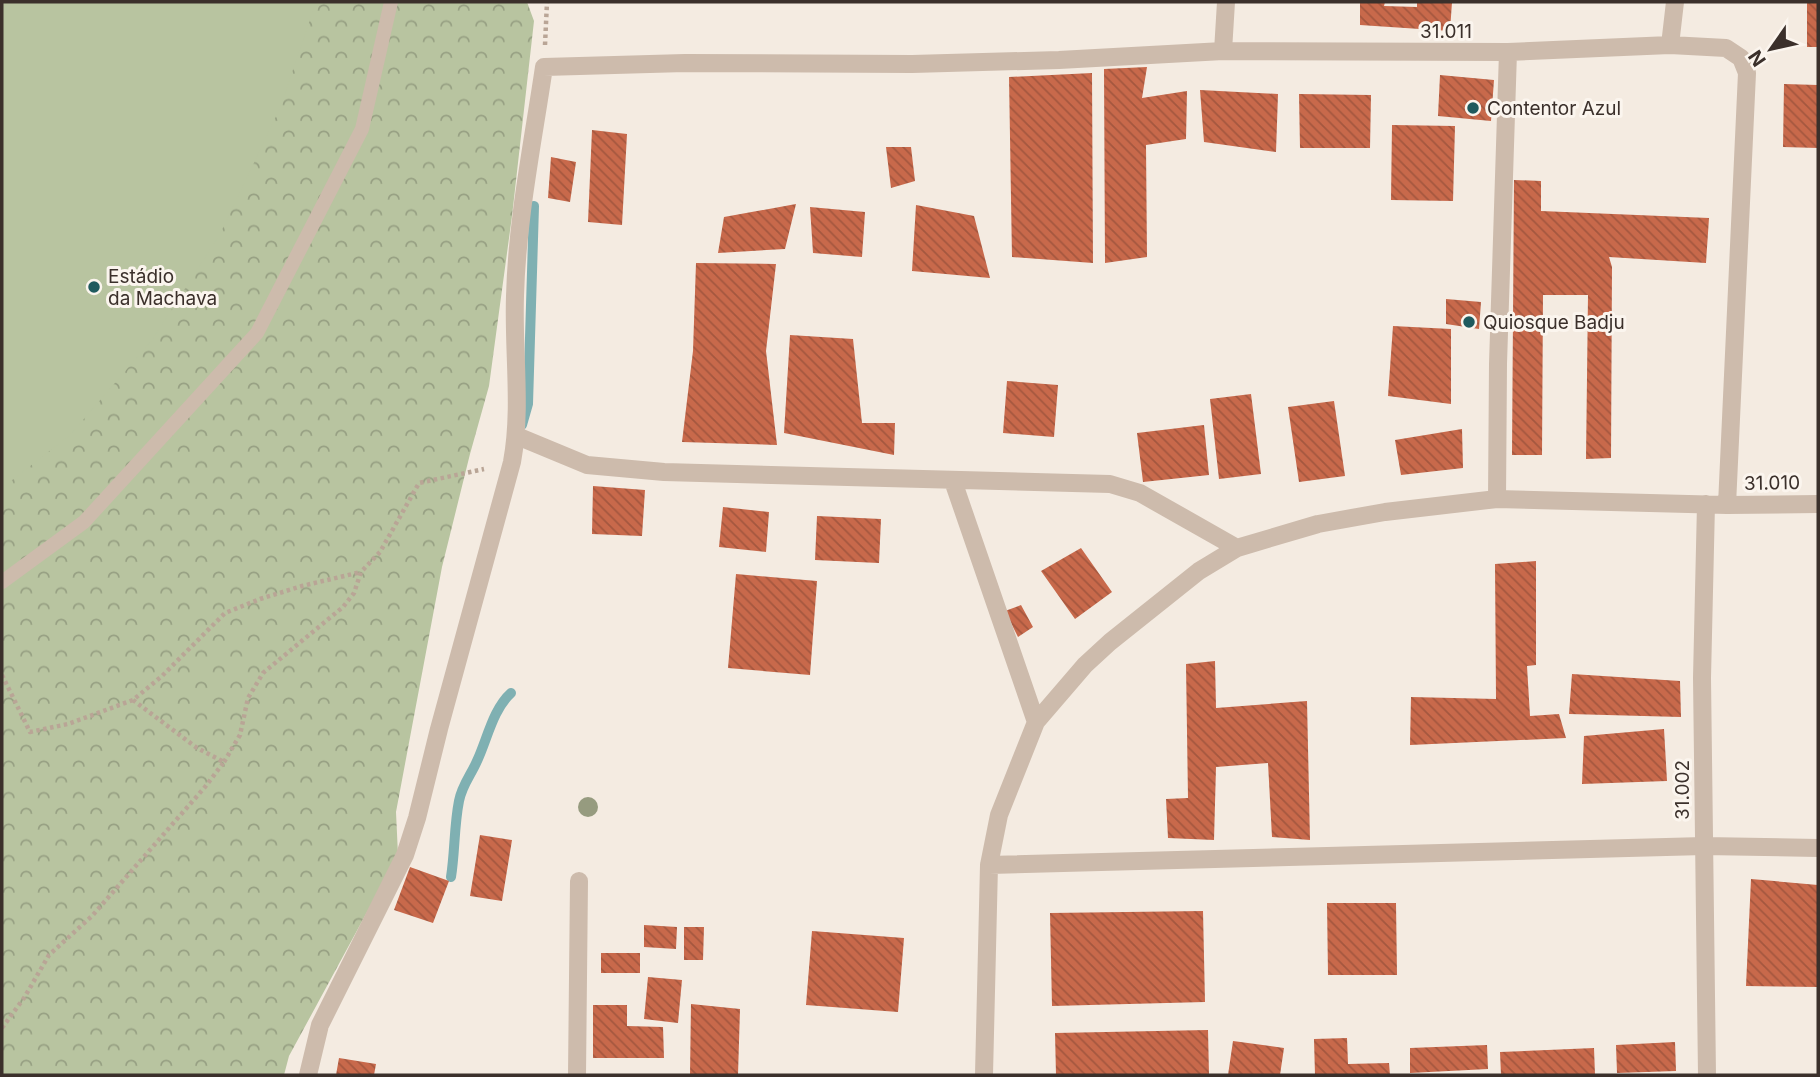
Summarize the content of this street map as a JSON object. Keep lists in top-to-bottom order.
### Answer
{
  "streets": {
    "street": ["31.011", "31.010", "31.002"]
  },
  "crossings": [
    ["31.011", "31.010"],
    ["31.010", "31.002"]
  ],
  "places": ["Contentor Azul", "Estádio da Machava", "Quiosque Badju"],
  "north": "bottom left"
}
